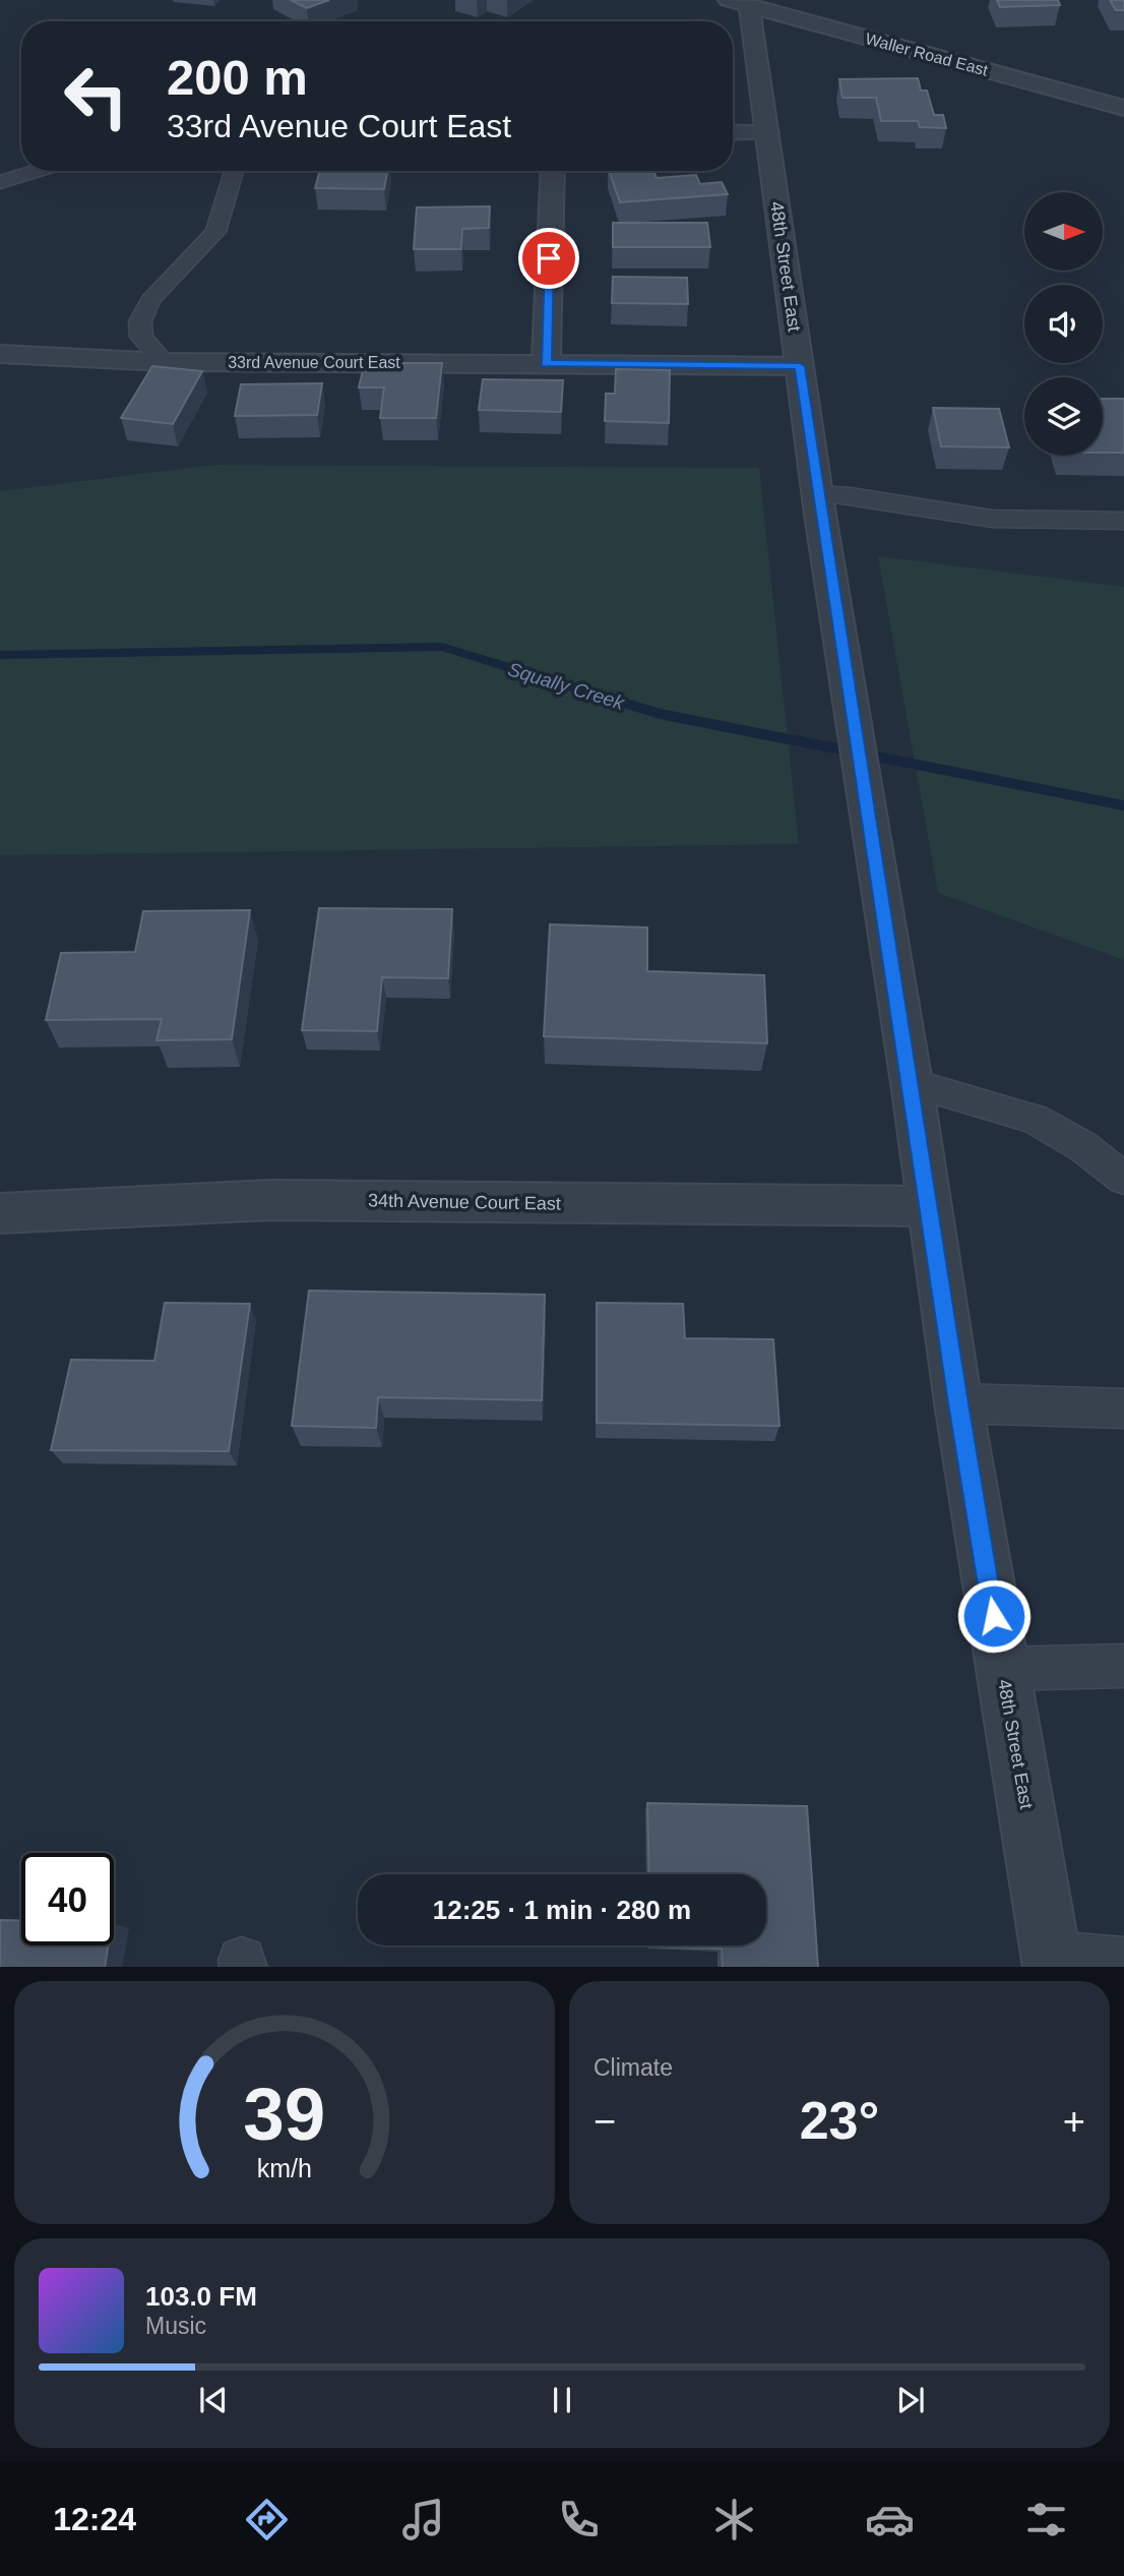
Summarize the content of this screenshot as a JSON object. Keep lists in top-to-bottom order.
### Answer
{
  "streets": {
    "street": [
      "Waller Road East",
      "48th Street East",
      "33rd Avenue Court East",
      "34th Avenue Court East"
    ]
  },
  "crossings": [
    ["Waller Road East", "48th Street East"],
    ["48th Street East", "33rd Avenue Court East"],
    ["48th Street East", "34th Avenue Court East"]
  ],
  "water": ["Squally Creek"],
  "north": "right",
  "page": {
    "turn": ["200 m", "33rd Avenue Court East"],
    "limit": "40",
    "trip": "12:25 · 1 min · 280 m",
    "tile": "Climate",
    "heat": ["−", "23°", "+"],
    "song": ["103.0 FM", "Music"],
    "tabs": "12:24",
    "gauge": ["39", "km/h"]
  }
}
